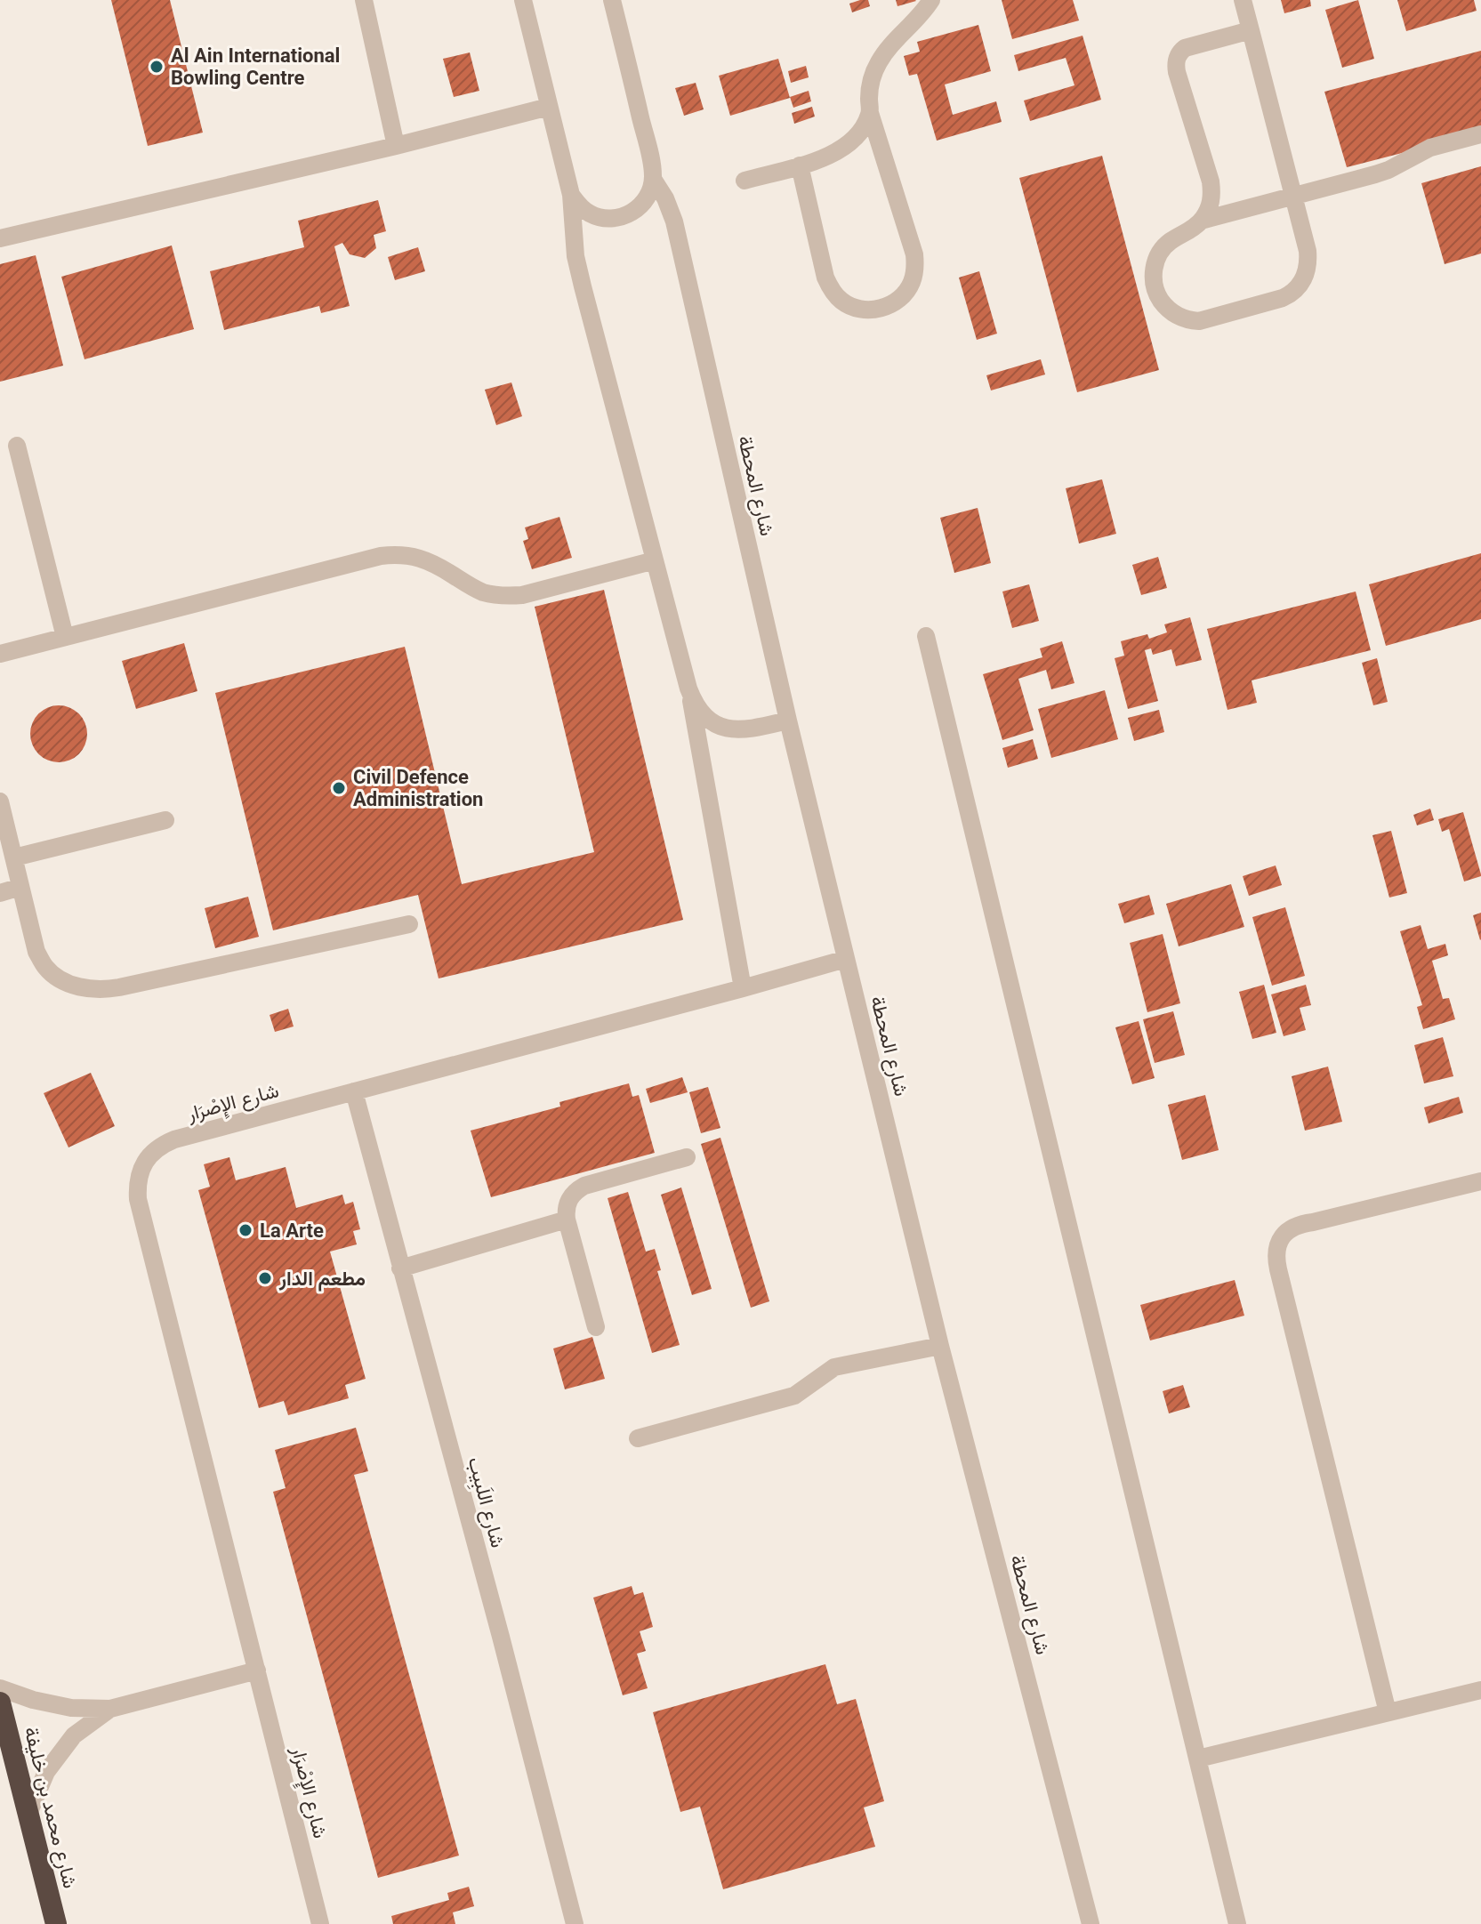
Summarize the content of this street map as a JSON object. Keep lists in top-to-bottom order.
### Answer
{
  "streets": {
    "highway": ["شارع محمد بن خليفة"],
    "lane": ["شارع المحطة", "شارع الإِصْرَار", "شارع اللَبِيب"]
  },
  "crossings": [
    ["شارع المحطة", "شارع الإِصْرَار"],
    ["شارع الإِصْرَار", "شارع اللَبِيب"]
  ],
  "places": [
    "Al Ain International Bowling Centre",
    "Civil Defence Administration",
    "La Arte",
    "مطعم الدار"
  ]
}
